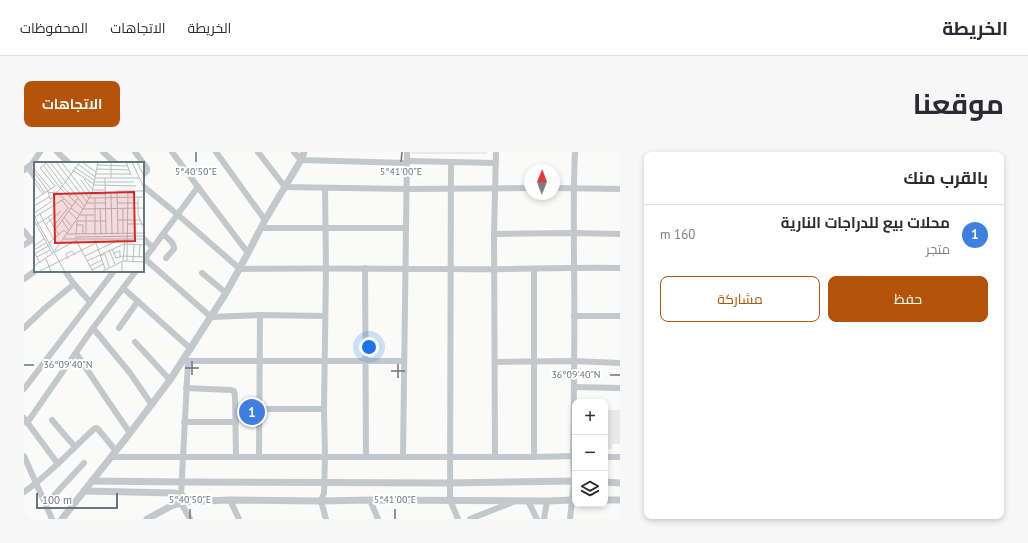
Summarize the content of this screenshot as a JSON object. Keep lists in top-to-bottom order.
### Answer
{
  "scale_bar": "100 m",
  "north": "top",
  "page": {
    "header": "الخريطة",
    "nav": ["الخريطة", "الاتجاهات", "المحفوظات"],
    "title": "موقعنا",
    "buttons": [
      "الاتجاهات",
      ["حفظ", "مشاركة"]
    ],
    "heading": "بالقرب منك",
    "list": [
      {
        "mark": "1",
        "name": "محلات بيع للدراجات النارية",
        "note": "متجر",
        "value": "160 m"
      }
    ],
    "pins": "1",
    "map_buttons": ["+", "−"],
    "scale": "100 m"
  },
  "coordinates": ["5°40'50\"E", "5°41'00\"E", "36°09'40\"N"]
}
